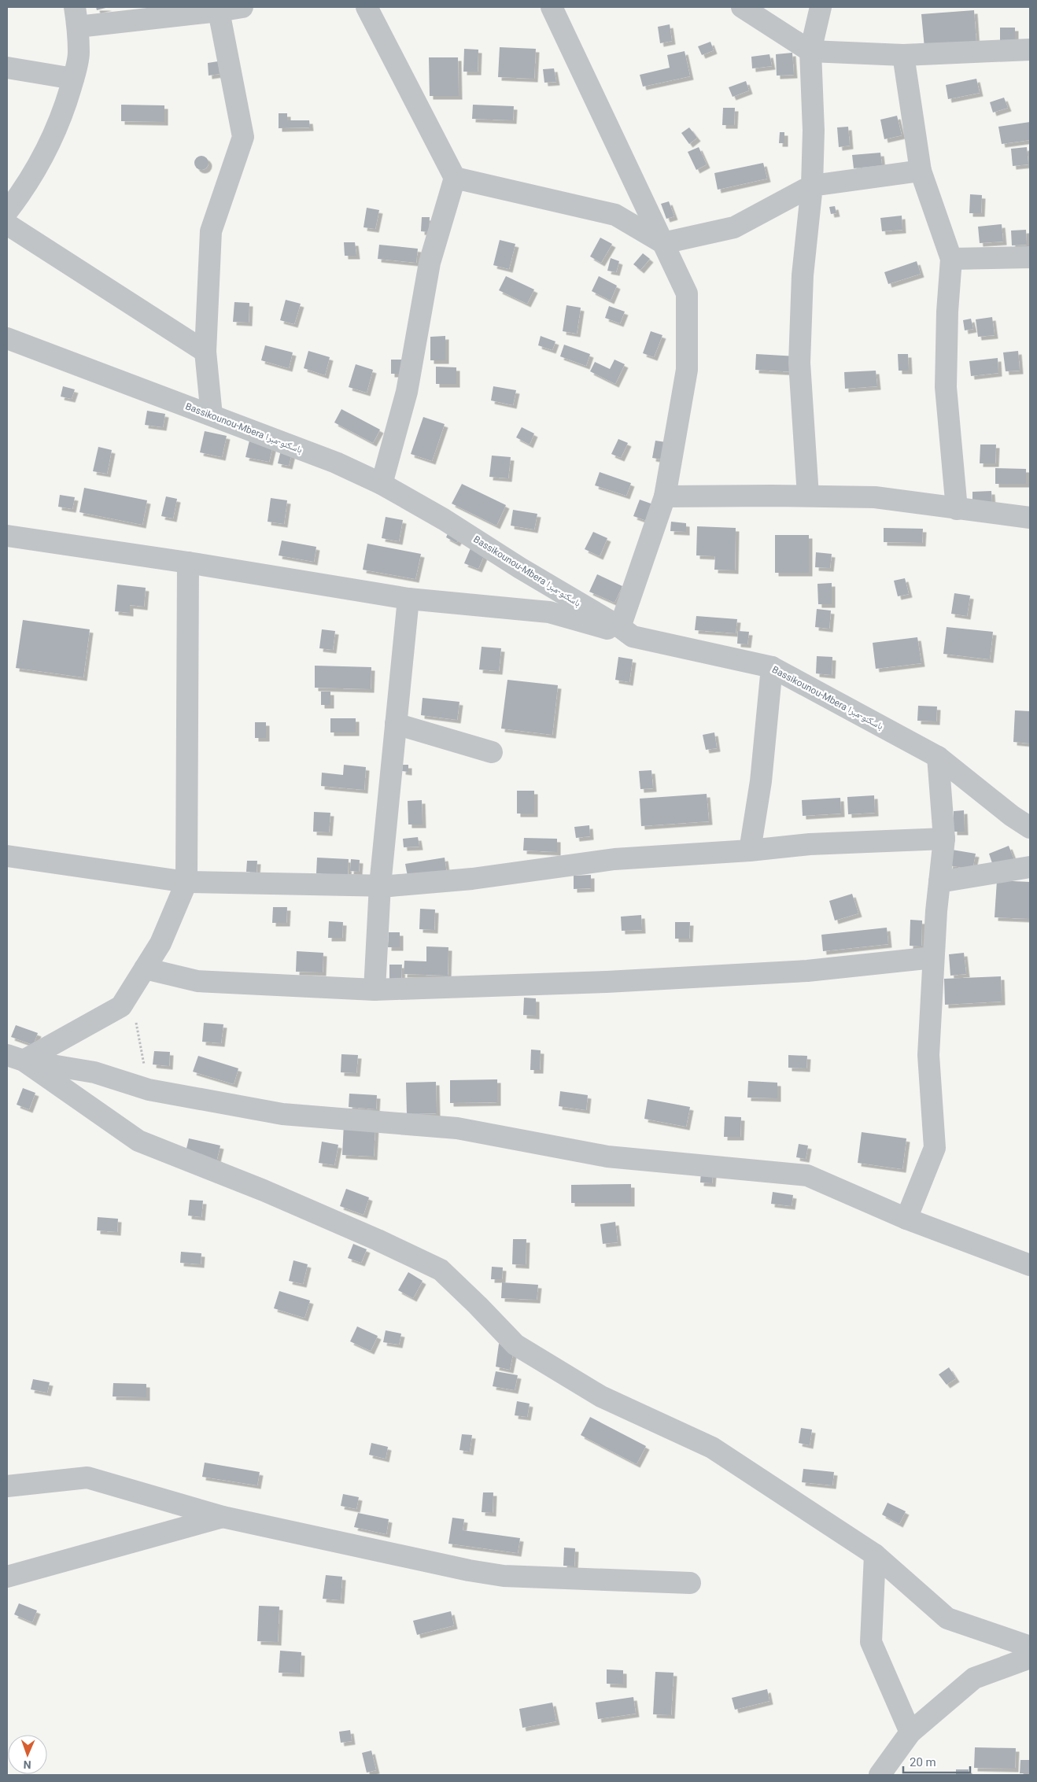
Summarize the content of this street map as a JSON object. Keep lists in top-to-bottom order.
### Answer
{
  "streets": {
    "street": ["Bassikounou-Mbera باسكنو-مبرا"]
  },
  "scale_bar": "20 m",
  "north": "bottom"
}
